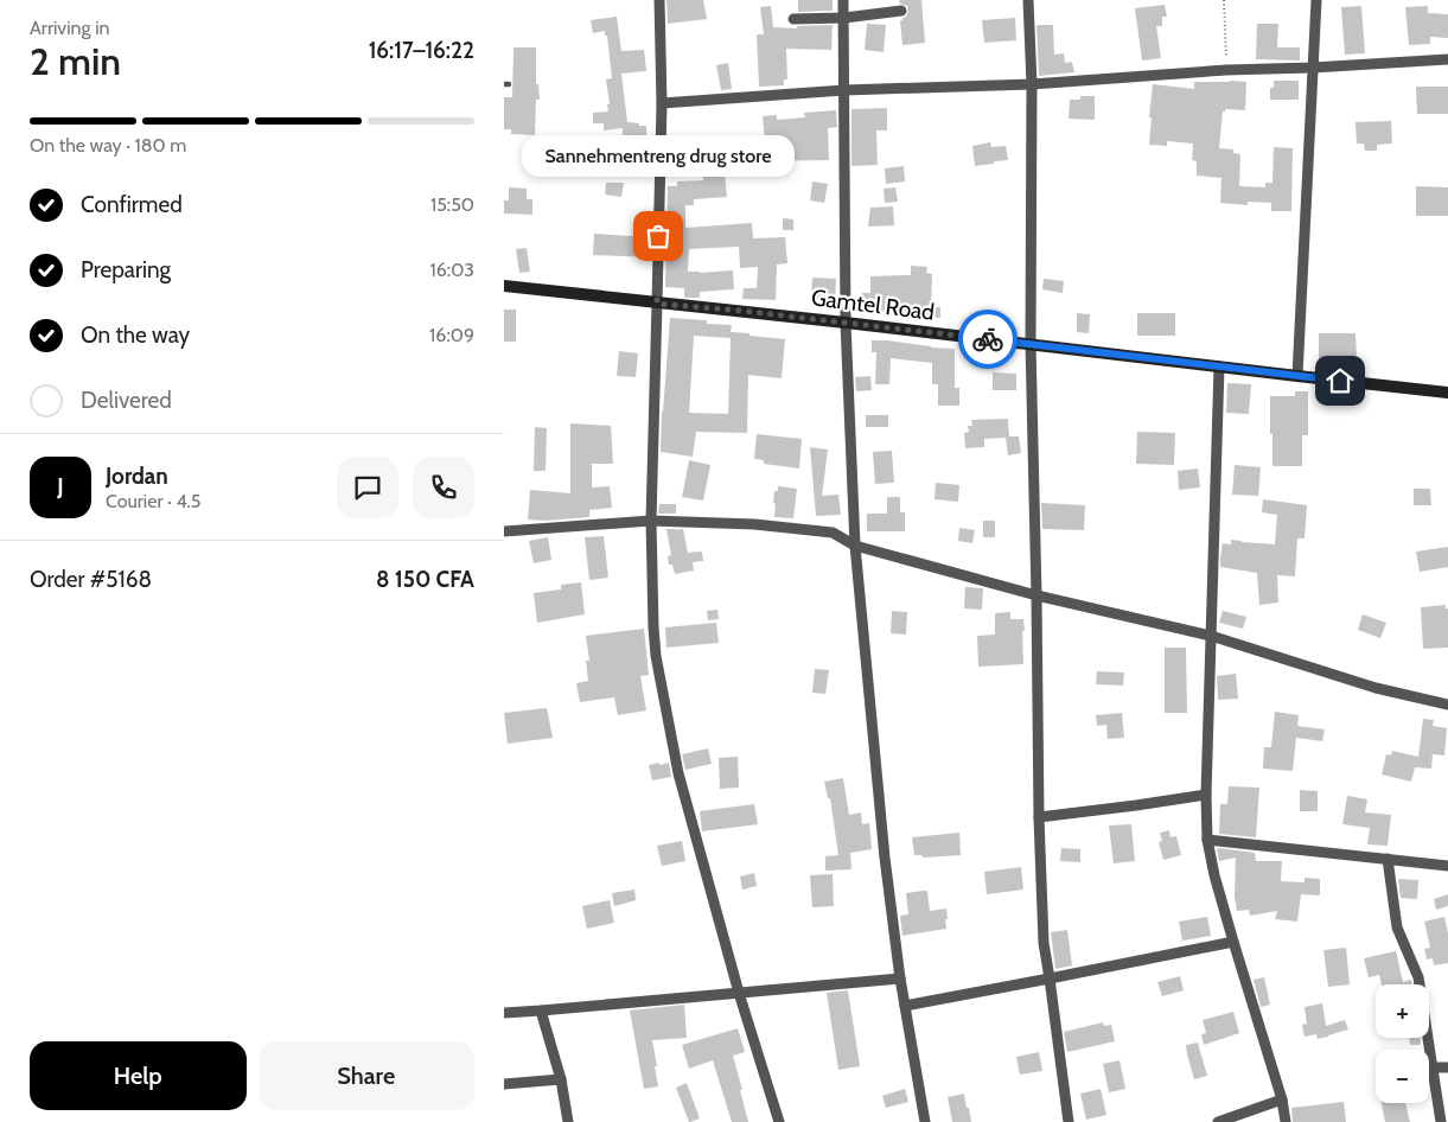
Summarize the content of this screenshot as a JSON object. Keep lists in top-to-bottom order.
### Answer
{
  "streets": {
    "street": ["Gamtel Road"]
  },
  "places": ["Sannehmentreng drug store"],
  "page": {
    "heading": ["2 min", "Arriving in", "16:17–16:22"],
    "panel": [
      "Jordan",
      "Courier · 4.5",
      "Order #5168",
      "8 150 CFA"
    ],
    "bar": "On the way · 180 m",
    "bubble": "Sannehmentreng drug store",
    "list": [
      ["Confirmed", "15:50"],
      ["Preparing", "16:03"],
      ["On the way", "16:09"],
      "Delivered"
    ],
    "round": "J",
    "map_buttons": ["+", "−"],
    "buttons": ["Help", "Share"]
  }
}
